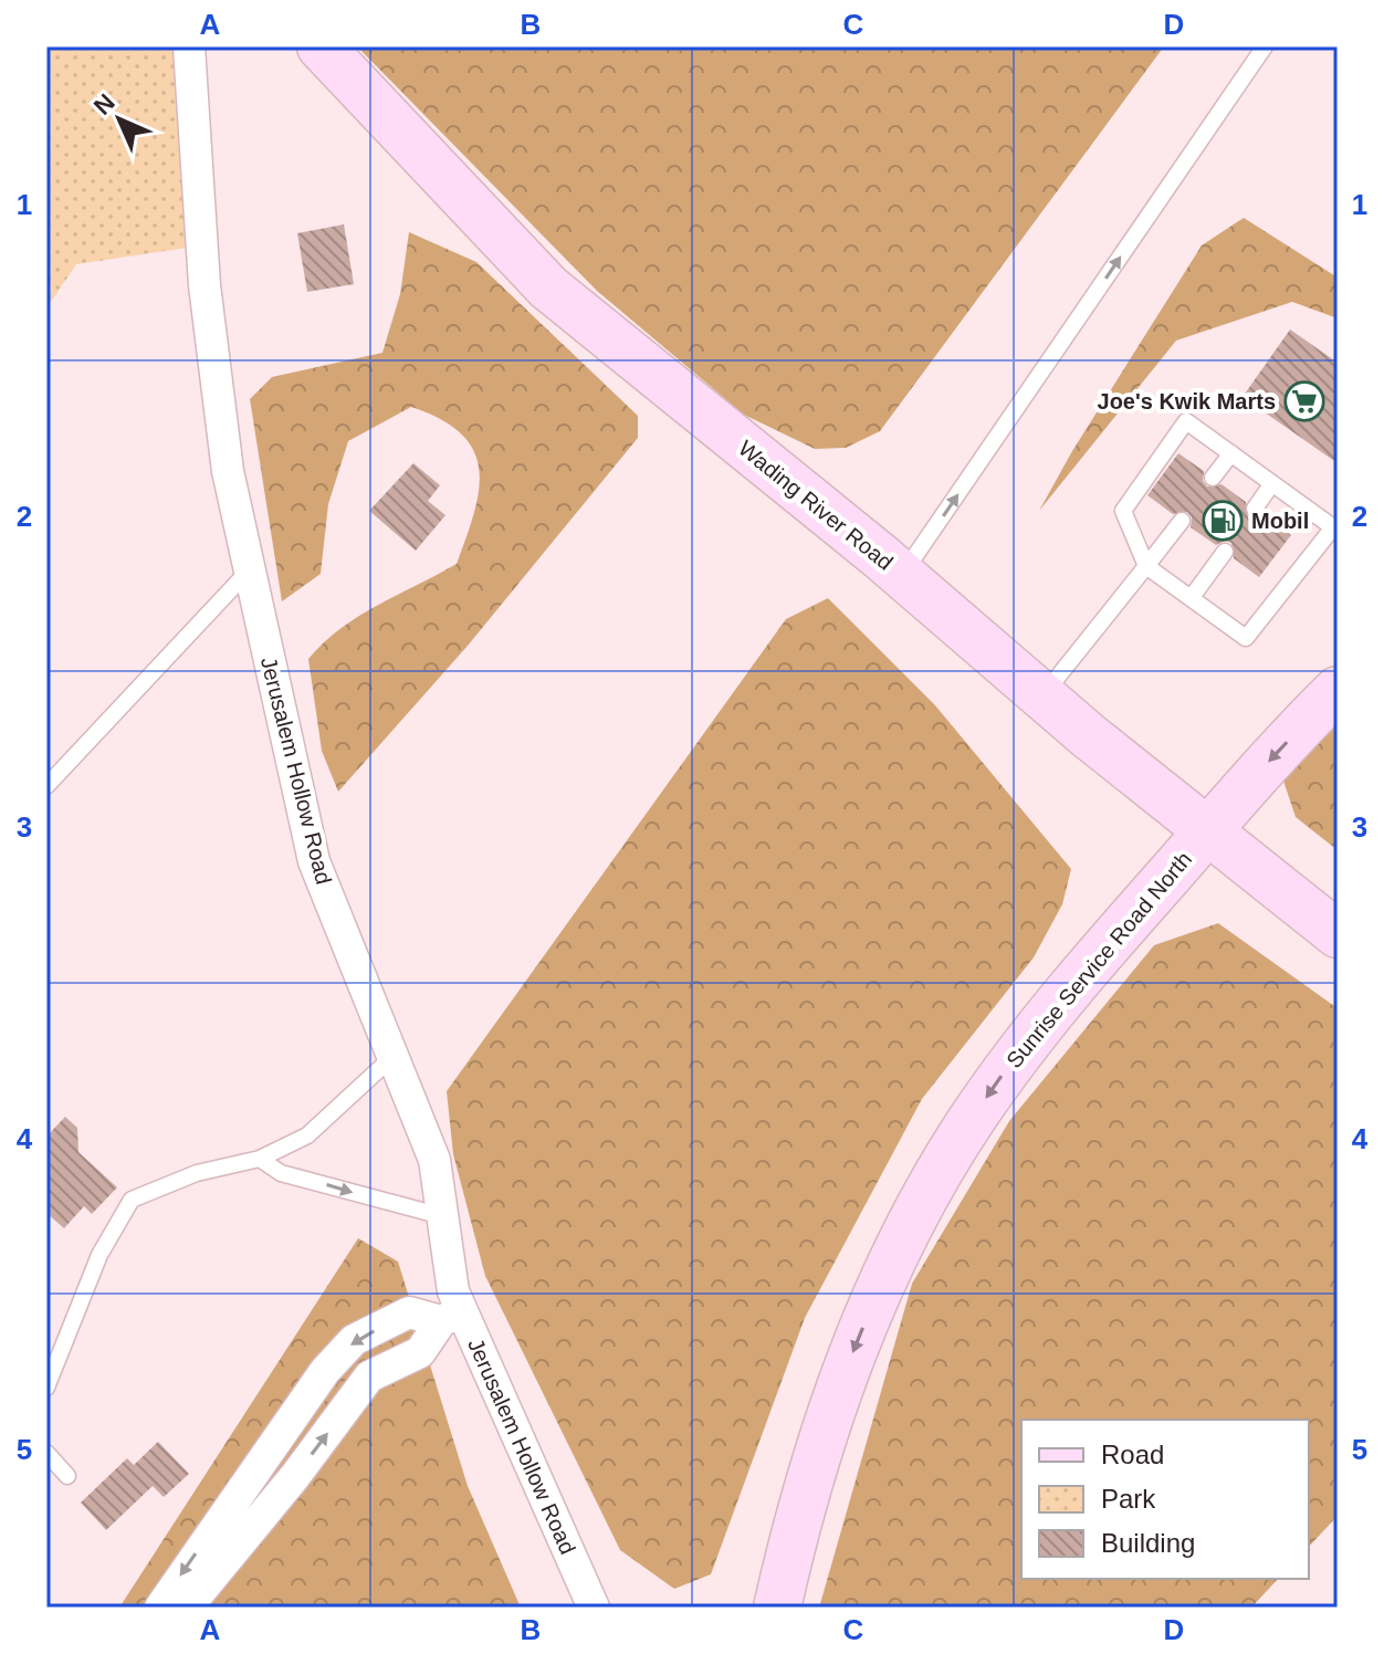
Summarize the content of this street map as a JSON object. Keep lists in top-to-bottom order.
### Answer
{
  "streets": {
    "main road": ["Wading River Road", "Sunrise Service Road North"],
    "street": ["Jerusalem Hollow Road"]
  },
  "crossings": [
    ["Wading River Road", "Sunrise Service Road North"]
  ],
  "one_way": ["Sunrise Service Road North"],
  "places": {
    "supermarket": ["Joe's Kwik Marts"],
    "fuel station": ["Mobil"]
  },
  "legend": ["Road", "Park", "Building"],
  "north": "top left",
  "grid": {
    "columns": [
      "A",
      "B",
      "C",
      "D"
    ],
    "rows": [
      "1",
      "2",
      "3",
      "4",
      "5"
    ]
  }
}
